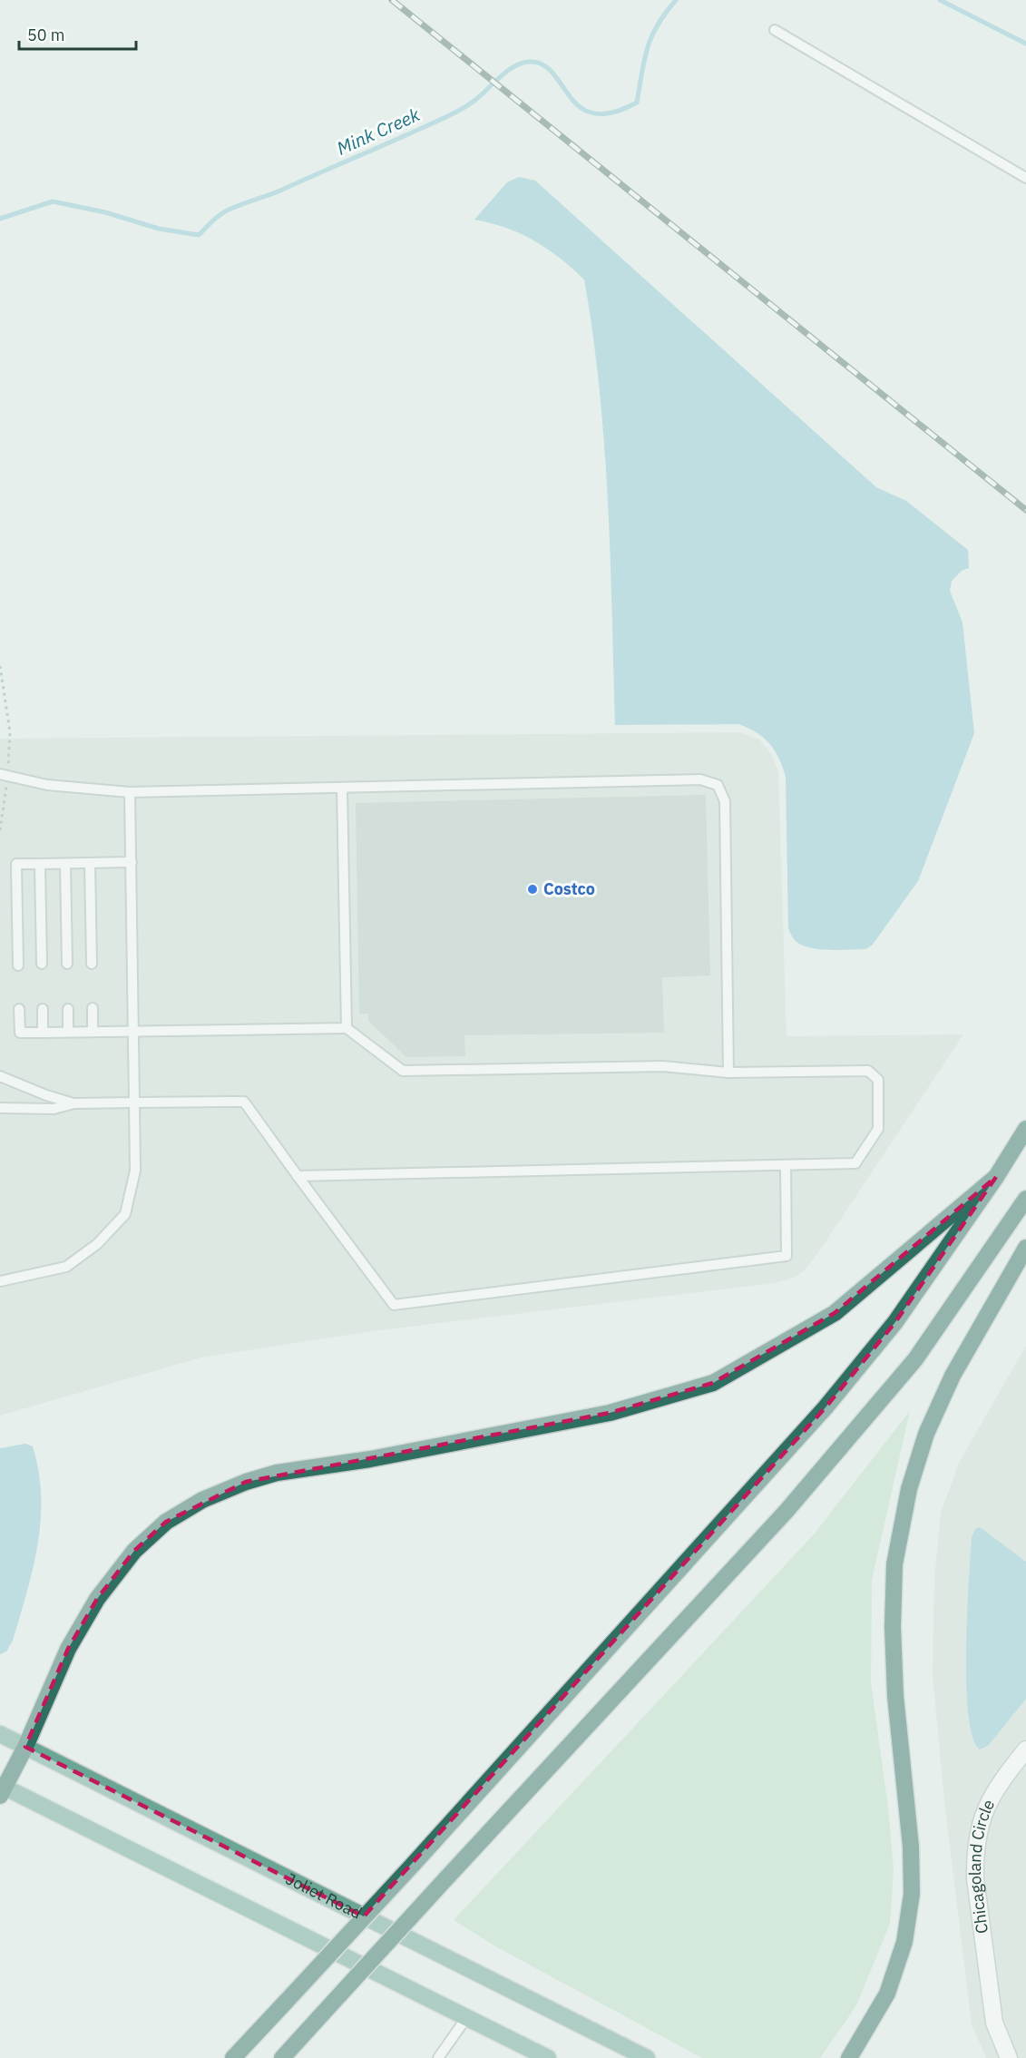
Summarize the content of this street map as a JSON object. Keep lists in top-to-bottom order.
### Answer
{
  "streets": {
    "main road": ["Joliet Road"],
    "street": ["Chicagoland Circle"]
  },
  "water": ["Mink Creek"],
  "places": ["Costco"],
  "scale_bar": "50 m"
}
